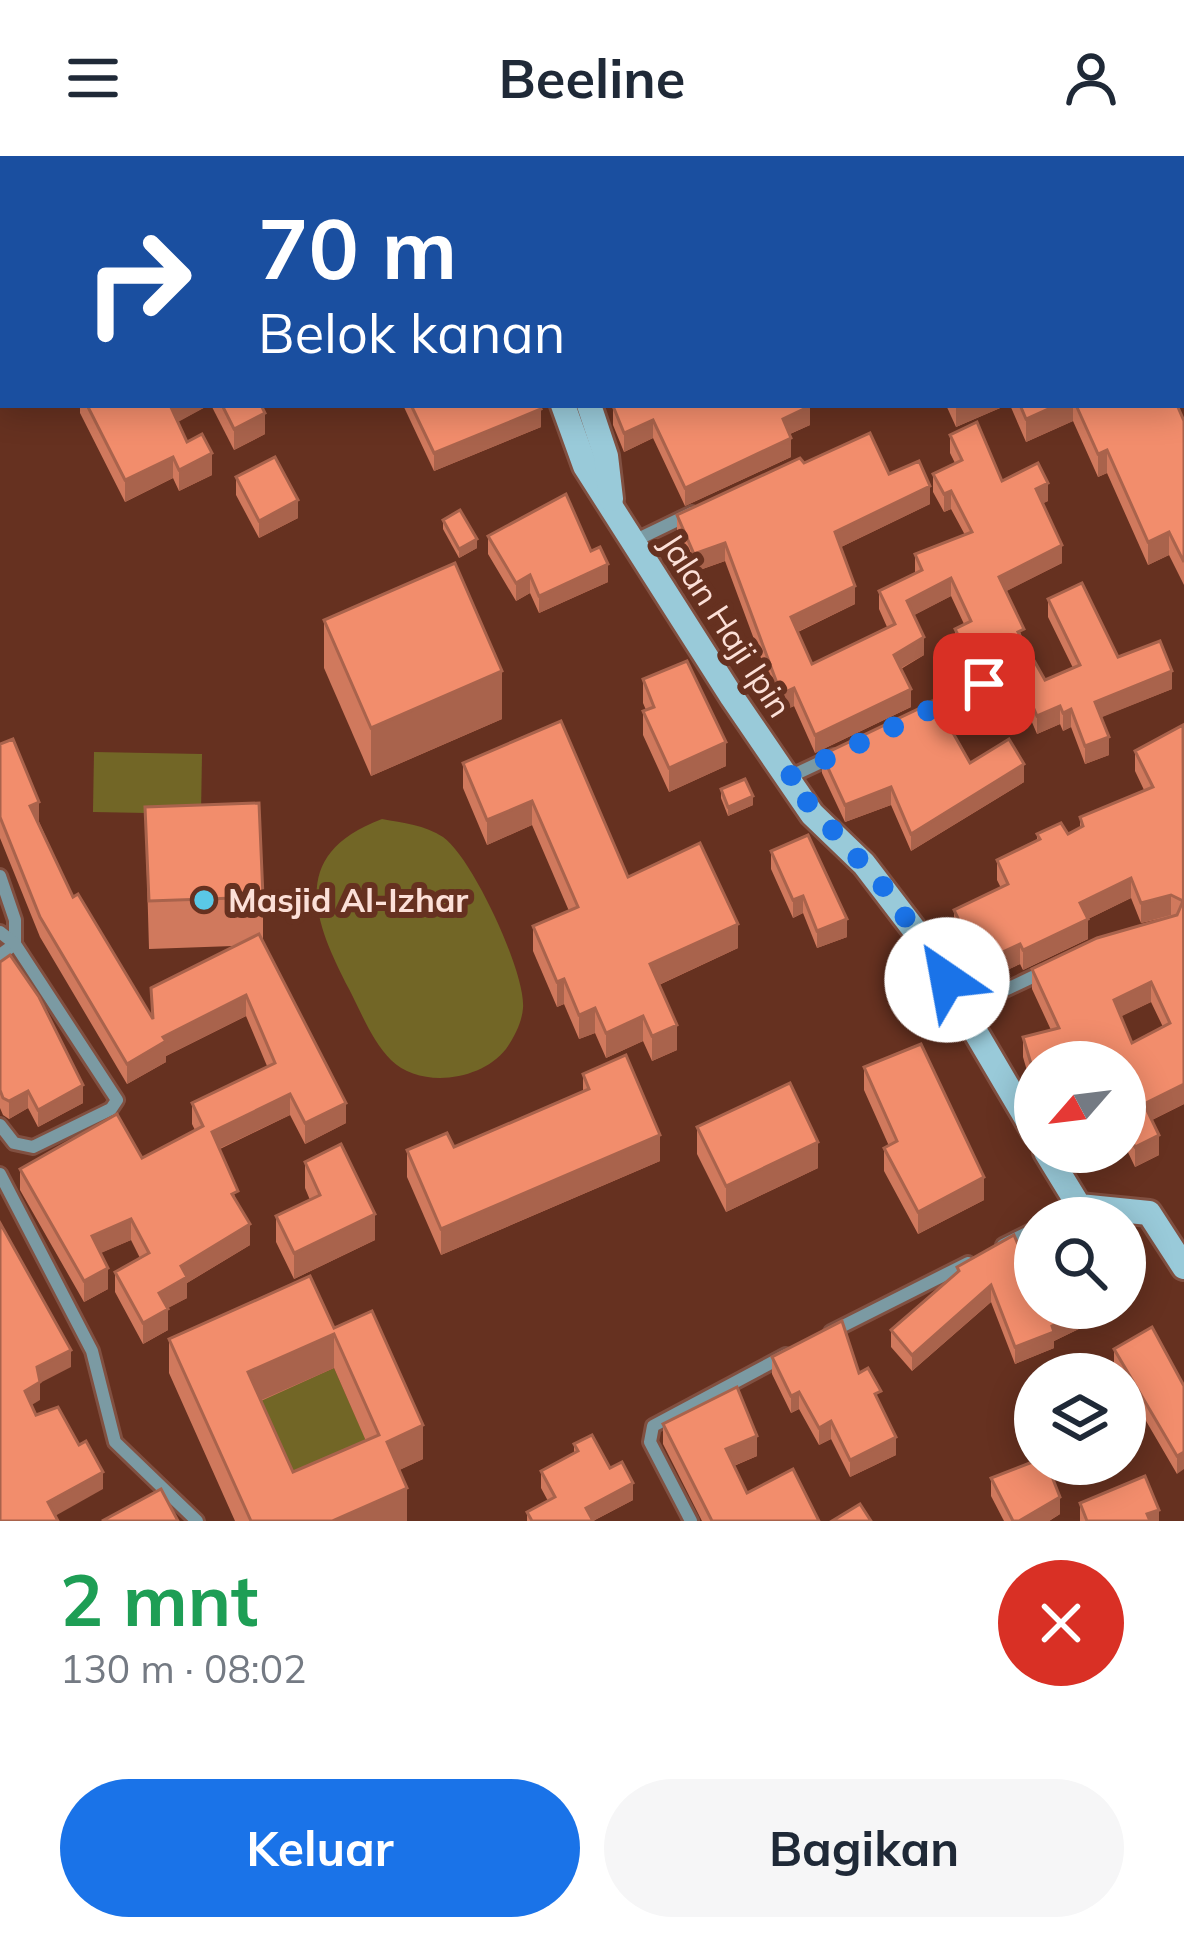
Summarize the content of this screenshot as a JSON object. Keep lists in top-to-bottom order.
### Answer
{
  "streets": {
    "street": ["Jalan Haji Ipin"]
  },
  "places": ["Masjid Al-Izhar"],
  "north": "bottom left",
  "page": {
    "header": "Beeline",
    "turn": ["70 m", "Belok kanan"],
    "heading": ["2 mnt", "130 m · 08:02"],
    "buttons": ["Keluar", "Bagikan"]
  }
}
